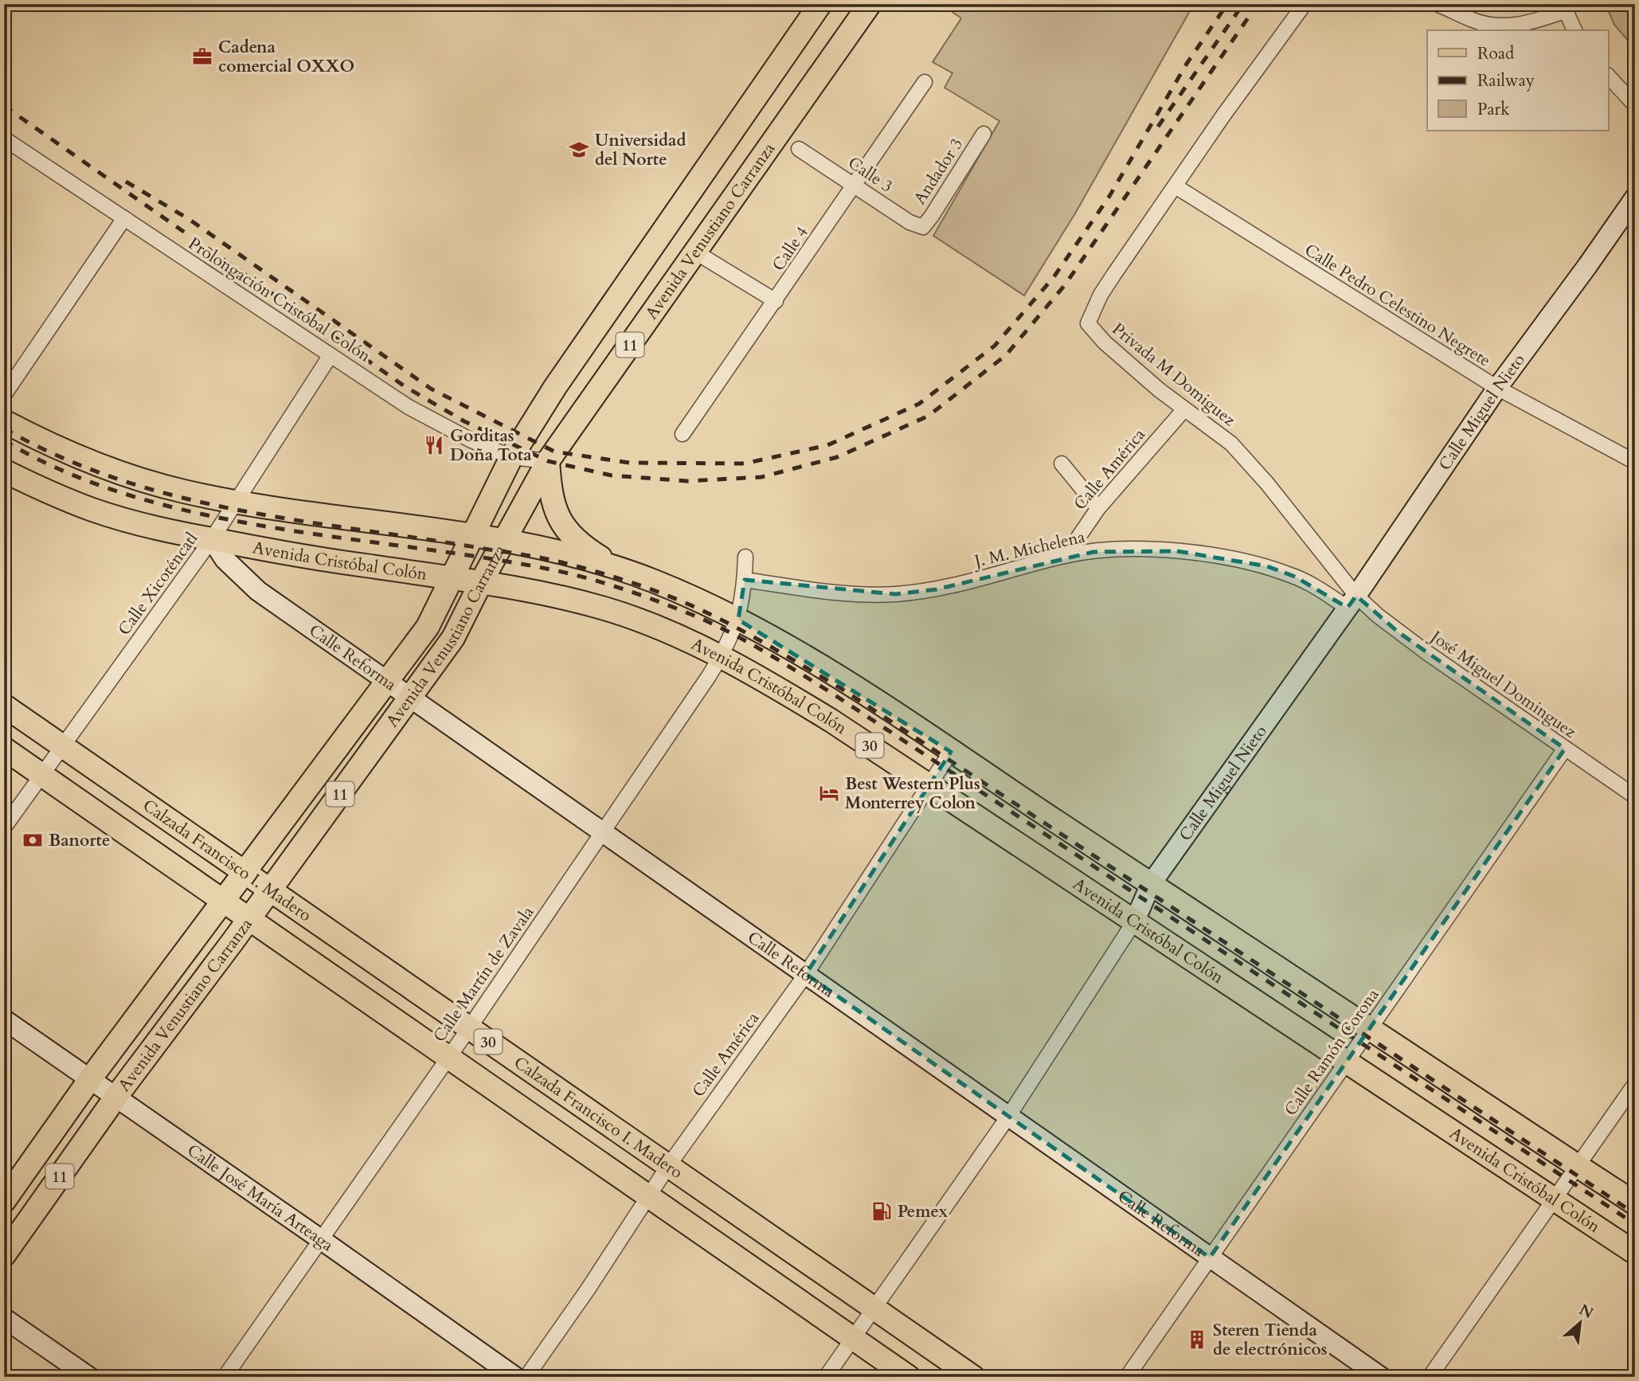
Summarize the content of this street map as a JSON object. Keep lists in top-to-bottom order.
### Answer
{
  "streets": {
    "main road": [
      "Avenida Venustiano Carranza",
      "11",
      "Avenida Cristóbal Colón",
      "30",
      "Calzada Francisco I. Madero"
    ],
    "street": [
      "Andador 3",
      "Calle 3",
      "Calle 4",
      "Prolongación Cristóbal Colón",
      "Calle Pedro Celestino Negrete",
      "Privada M Domiguez",
      "Calle Miguel Nieto",
      "Calle América",
      "J. M. Michelena",
      "Calle Xicoténcatl",
      "Calle Reforma",
      "José Miguel Dominguez",
      "Calle Martín de Zavala",
      "Calle Ramón Corona",
      "Calle José María Arteaga"
    ]
  },
  "crossings": [
    ["Andador 3", "Calle 3"],
    ["Calle 3", "Calle 4"],
    ["Avenida Venustiano Carranza", "Prolongación Cristóbal Colón"],
    ["Avenida Venustiano Carranza", "Avenida Cristóbal Colón"],
    ["Avenida Venustiano Carranza", "Calle Reforma"],
    ["Avenida Venustiano Carranza", "30"],
    ["Avenida Venustiano Carranza", "Calzada Francisco I. Madero"],
    ["Avenida Venustiano Carranza", "Calle José María Arteaga"],
    ["Prolongación Cristóbal Colón", "Calle Xicoténcatl"],
    ["Calle Pedro Celestino Negrete", "Privada M Domiguez"],
    ["Calle Pedro Celestino Negrete", "Calle Miguel Nieto"],
    ["Privada M Domiguez", "Calle Miguel Nieto"],
    ["Privada M Domiguez", "Calle América"],
    ["Privada M Domiguez", "J. M. Michelena"],
    ["Privada M Domiguez", "José Miguel Dominguez"],
    ["Calle Miguel Nieto", "J. M. Michelena"],
    ["Calle Miguel Nieto", "Avenida Cristóbal Colón"],
    ["Calle Miguel Nieto", "Calle Reforma"],
    ["Calle Miguel Nieto", "José Miguel Dominguez"],
    ["Calle Miguel Nieto", "30"],
    ["Calle Miguel Nieto", "Calzada Francisco I. Madero"],
    ["Calle América", "J. M. Michelena"],
    ["Calle América", "Avenida Cristóbal Colón"],
    ["Calle América", "Calle Reforma"],
    ["Calle América", "30"],
    ["Calle América", "Calzada Francisco I. Madero"],
    ["J. M. Michelena", "José Miguel Dominguez"],
    ["J. M. Michelena", "Calle Martín de Zavala"],
    ["Avenida Cristóbal Colón", "Calle Xicoténcatl"],
    ["Avenida Cristóbal Colón", "Calle Reforma"],
    ["Avenida Cristóbal Colón", "Calle Martín de Zavala"],
    ["Avenida Cristóbal Colón", "Calle Ramón Corona"],
    ["Calle Xicoténcatl", "Calle Reforma"],
    ["Calle Xicoténcatl", "30"],
    ["Calle Xicoténcatl", "Calzada Francisco I. Madero"],
    ["Calle Reforma", "Calle Martín de Zavala"],
    ["Calle Reforma", "Calle Ramón Corona"],
    ["José Miguel Dominguez", "Calle Ramón Corona"],
    ["30", "Calle Martín de Zavala"],
    ["30", "Calle Ramón Corona"],
    ["Calzada Francisco I. Madero", "Calle Martín de Zavala"],
    ["Calle Martín de Zavala", "Calle José María Arteaga"]
  ],
  "places": {
    "office": ["Cadena comercial OXXO"],
    "school or university": ["Universidad del Norte"],
    "restaurant": ["Gorditas Doña Tota"],
    "hotel": ["Best Western Plus Monterrey Colon"],
    "bank": ["Banorte"],
    "fuel station": ["Pemex"],
    "building": ["Steren Tienda de electrónicos"]
  },
  "legend": ["Road", "Railway", "Park"],
  "north": "top right"
}
